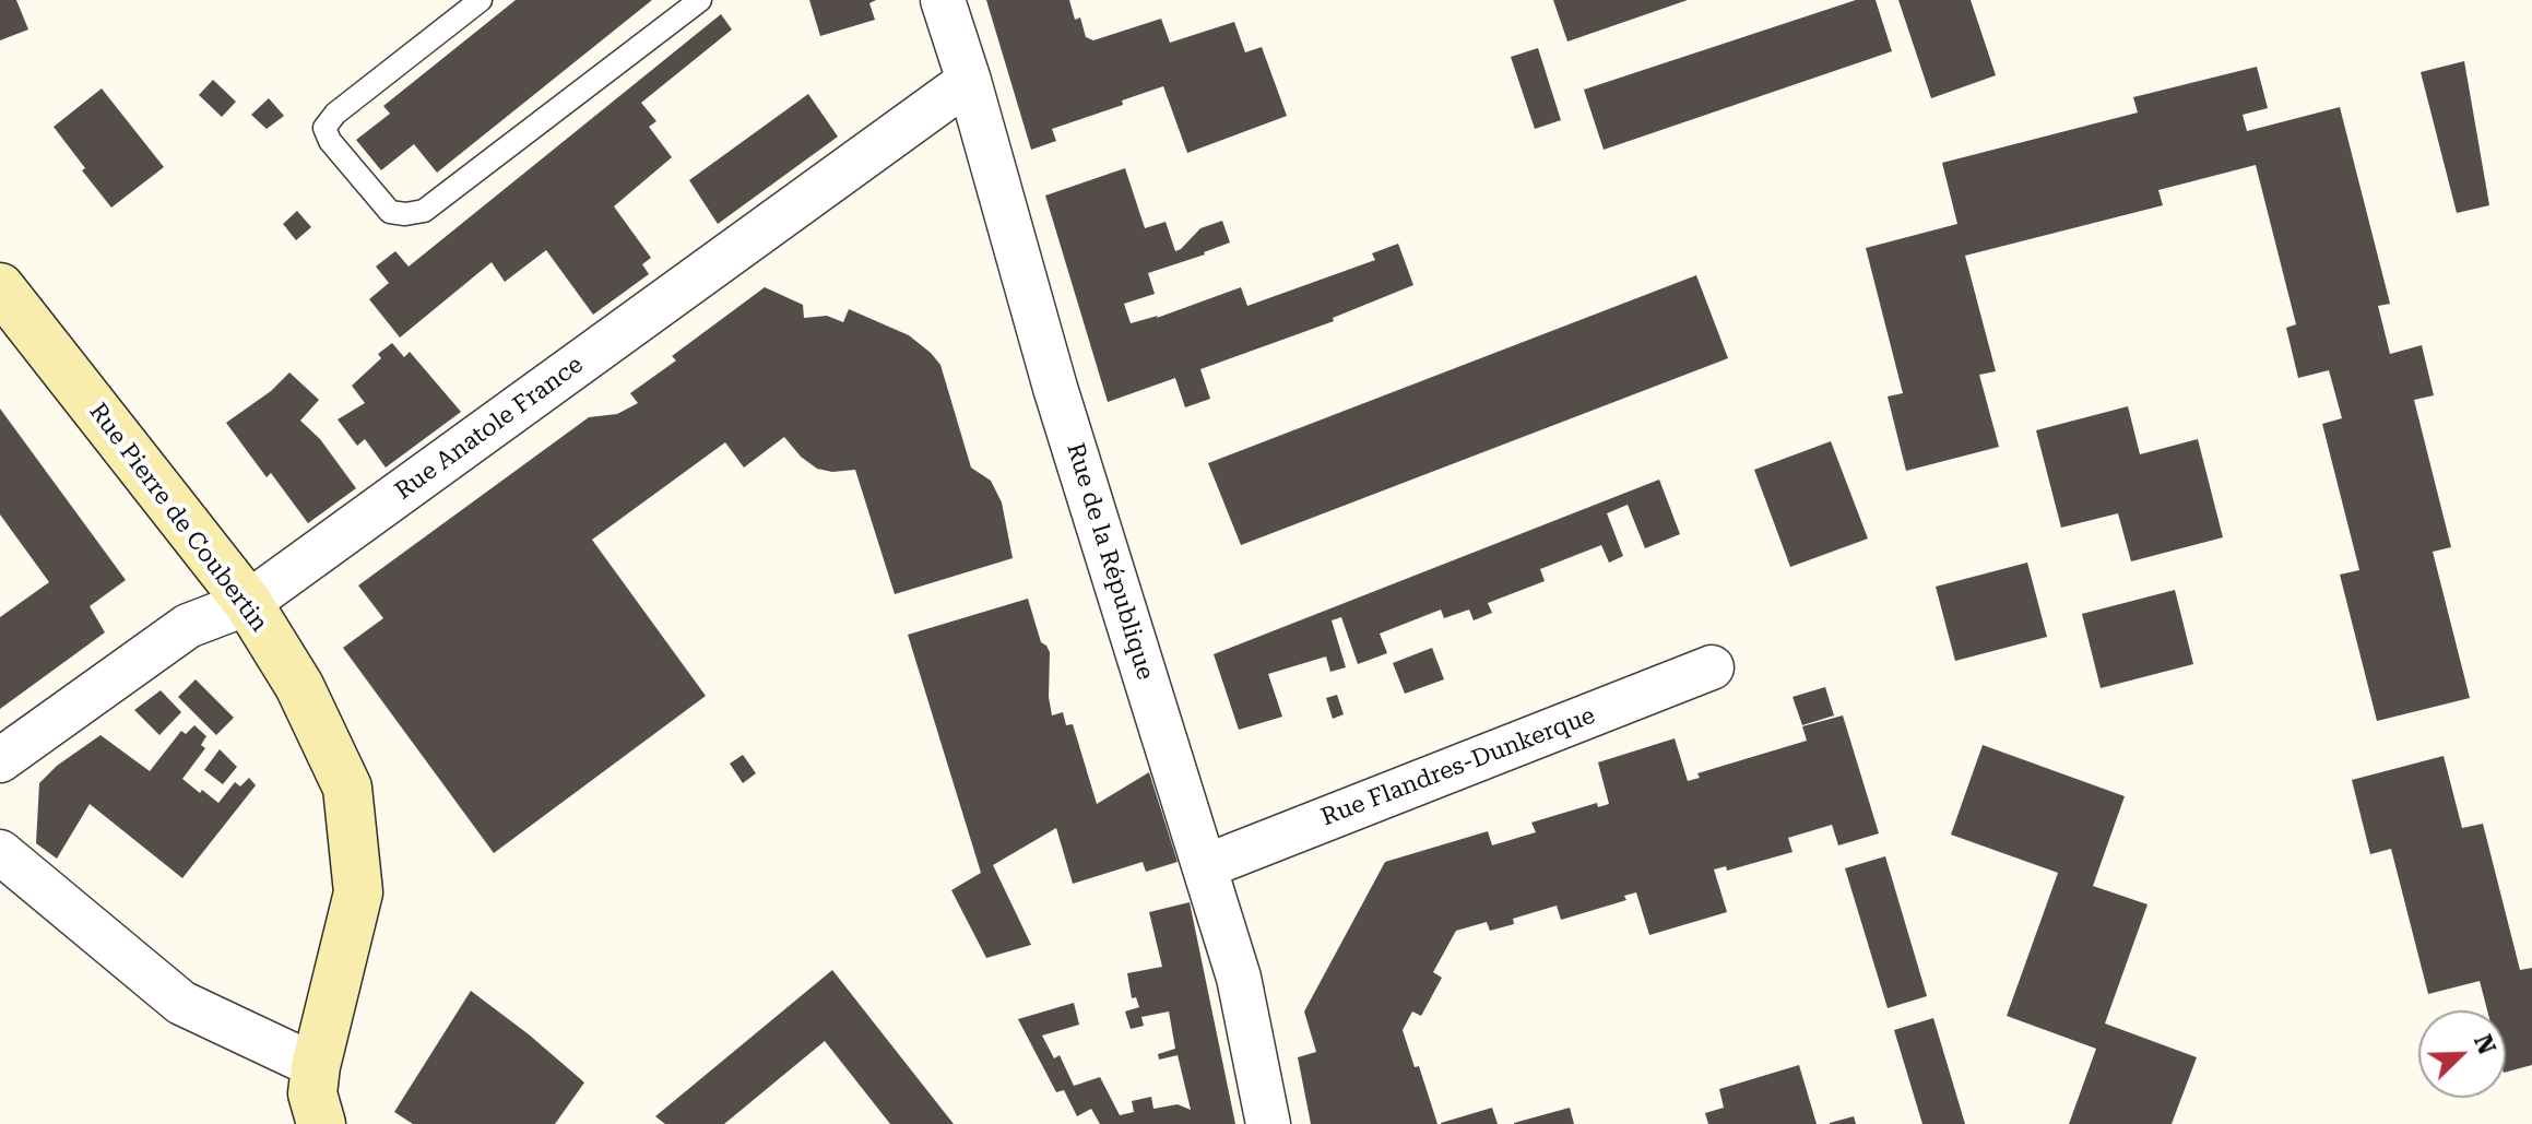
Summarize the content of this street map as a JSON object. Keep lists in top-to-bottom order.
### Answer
{
  "streets": {
    "street": [
      "Rue Anatole France",
      "Rue Pierre de Coubertin",
      "Rue de la République",
      "Rue Flandres-Dunkerque"
    ]
  },
  "crossings": [
    ["Rue Anatole France", "Rue Pierre de Coubertin"],
    ["Rue Anatole France", "Rue de la République"],
    ["Rue de la République", "Rue Flandres-Dunkerque"]
  ],
  "north": "top right"
}
